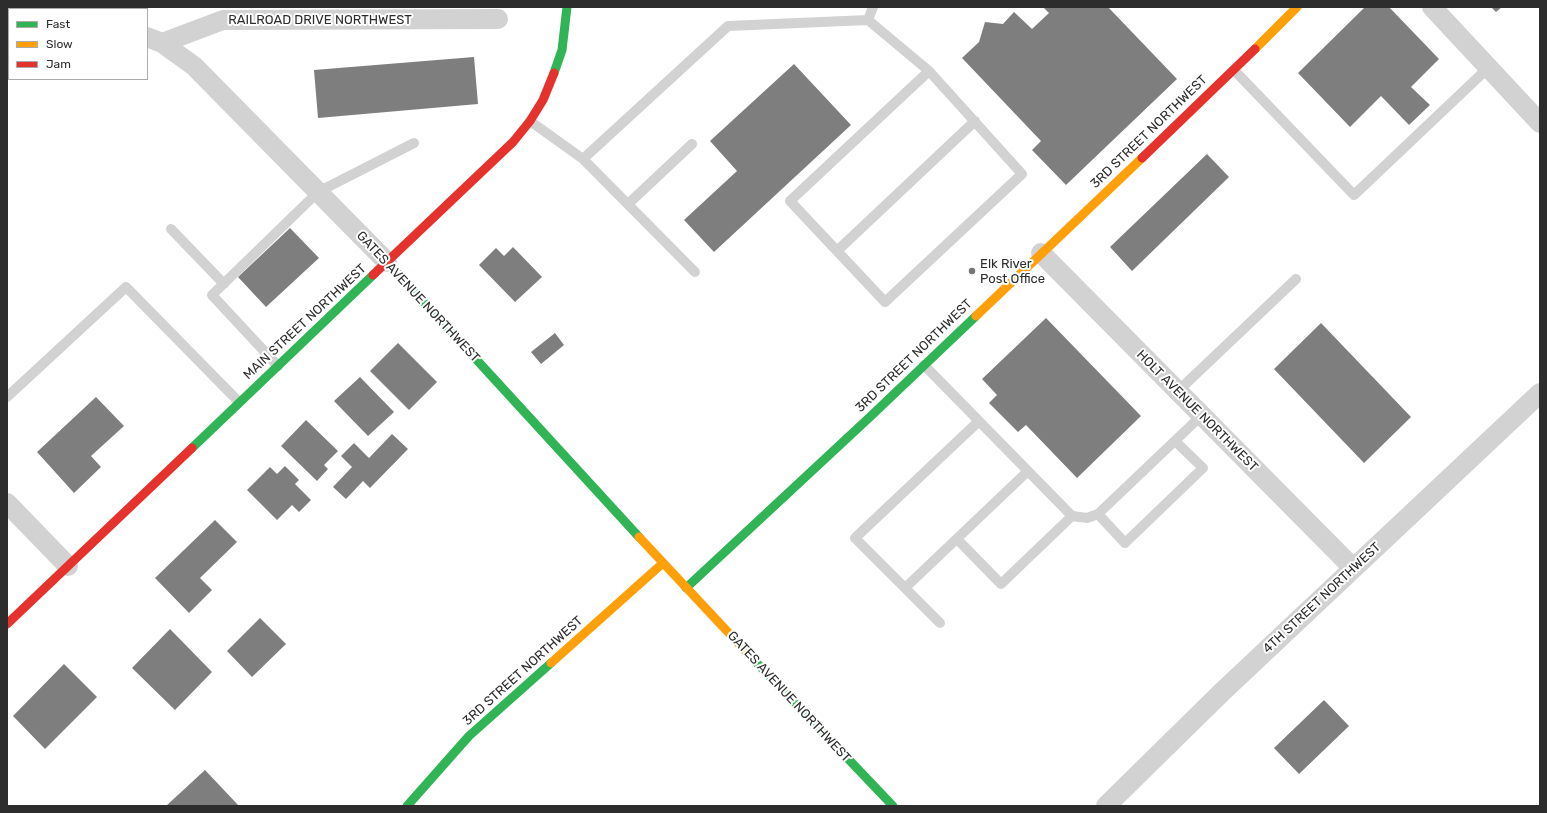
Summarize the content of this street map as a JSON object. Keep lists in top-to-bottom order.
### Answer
{
  "streets": {
    "street": [
      "RAILROAD DRIVE NORTHWEST",
      "3RD STREET NORTHWEST",
      "GATES AVENUE NORTHWEST",
      "MAIN STREET NORTHWEST",
      "HOLT AVENUE NORTHWEST",
      "4TH STREET NORTHWEST"
    ]
  },
  "crossings": [
    ["RAILROAD DRIVE NORTHWEST", "GATES AVENUE NORTHWEST"],
    ["3RD STREET NORTHWEST", "GATES AVENUE NORTHWEST"],
    ["3RD STREET NORTHWEST", "HOLT AVENUE NORTHWEST"],
    ["GATES AVENUE NORTHWEST", "MAIN STREET NORTHWEST"],
    ["HOLT AVENUE NORTHWEST", "4TH STREET NORTHWEST"]
  ],
  "places": ["Elk River Post Office"],
  "legend": ["Fast", "Slow", "Jam"]
}
